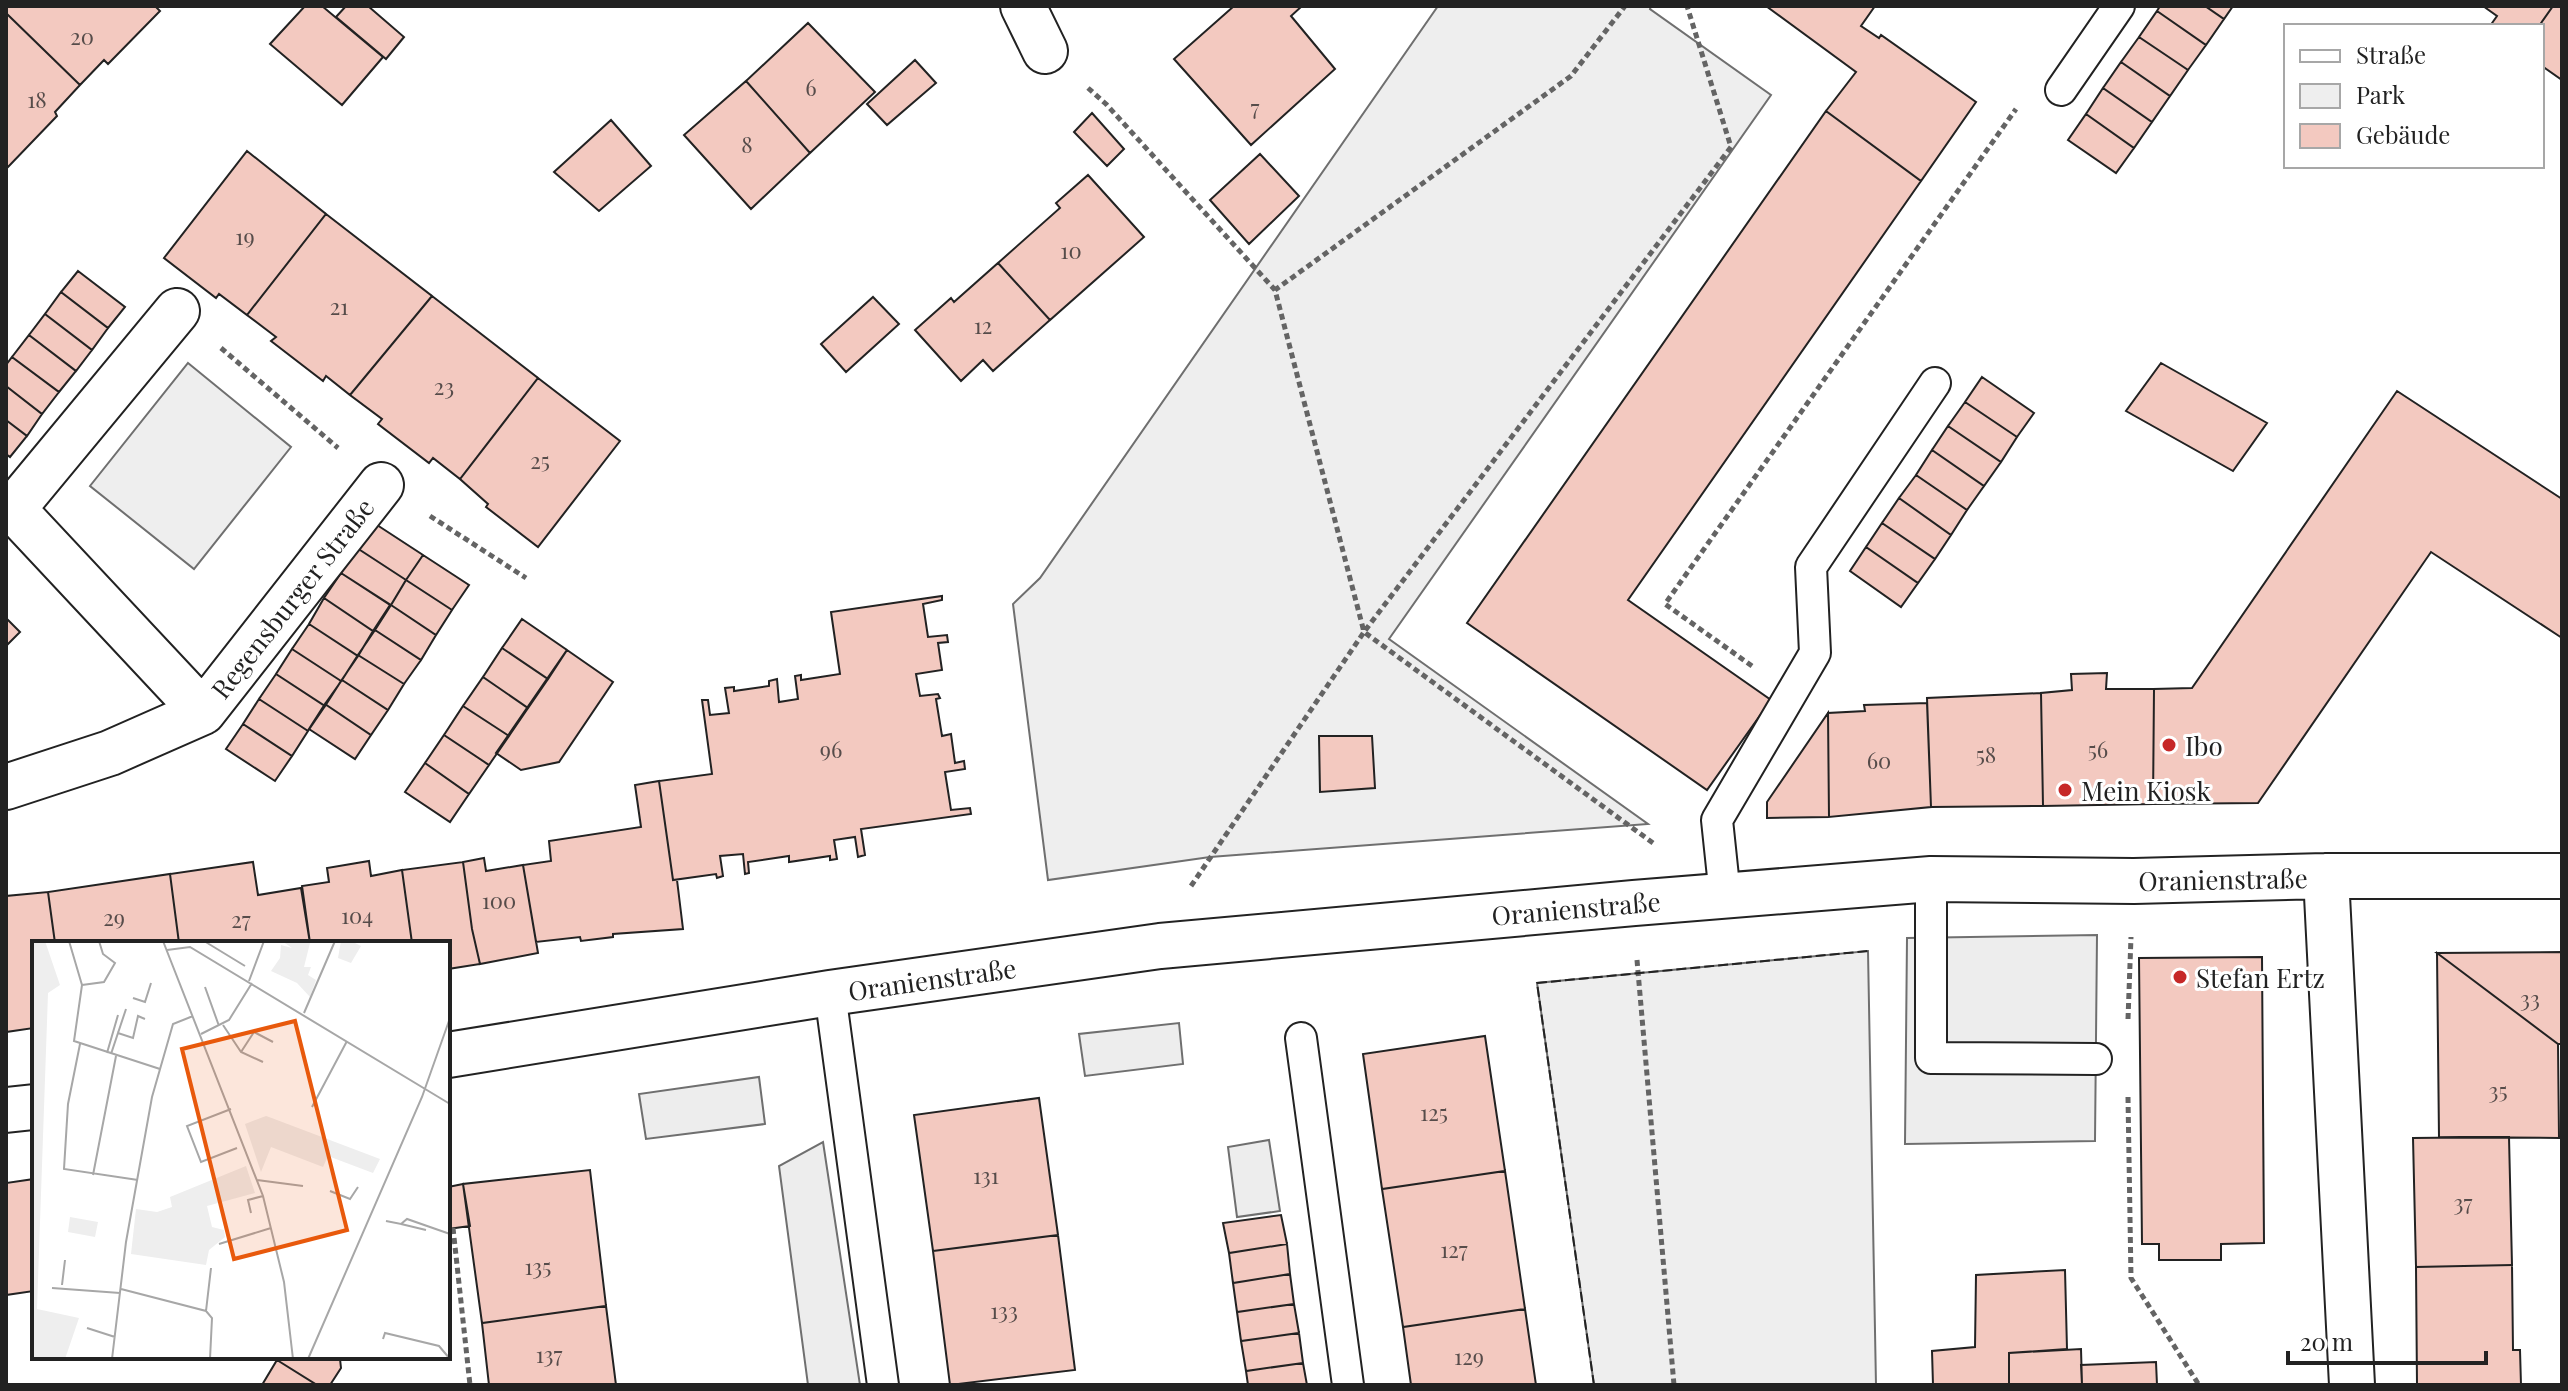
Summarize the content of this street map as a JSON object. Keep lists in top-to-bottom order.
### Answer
{
  "streets": {
    "street": ["Regensburger Straße", "Oranienstraße"]
  },
  "places": ["Ibo", "Mein Kiosk", "Stefan Ertz"],
  "house_numbers": [
    "20",
    "6",
    "18",
    "7",
    "8",
    "19",
    "10",
    "21",
    "12",
    "23",
    "25",
    "96",
    "56",
    "58",
    "60",
    "100",
    "104",
    "29",
    "27",
    "33",
    "35",
    "125",
    "131",
    "37",
    "127",
    "135",
    "133",
    "137",
    "129"
  ],
  "legend": ["Straße", "Park", "Gebäude"],
  "scale_bar": "20 m"
}
